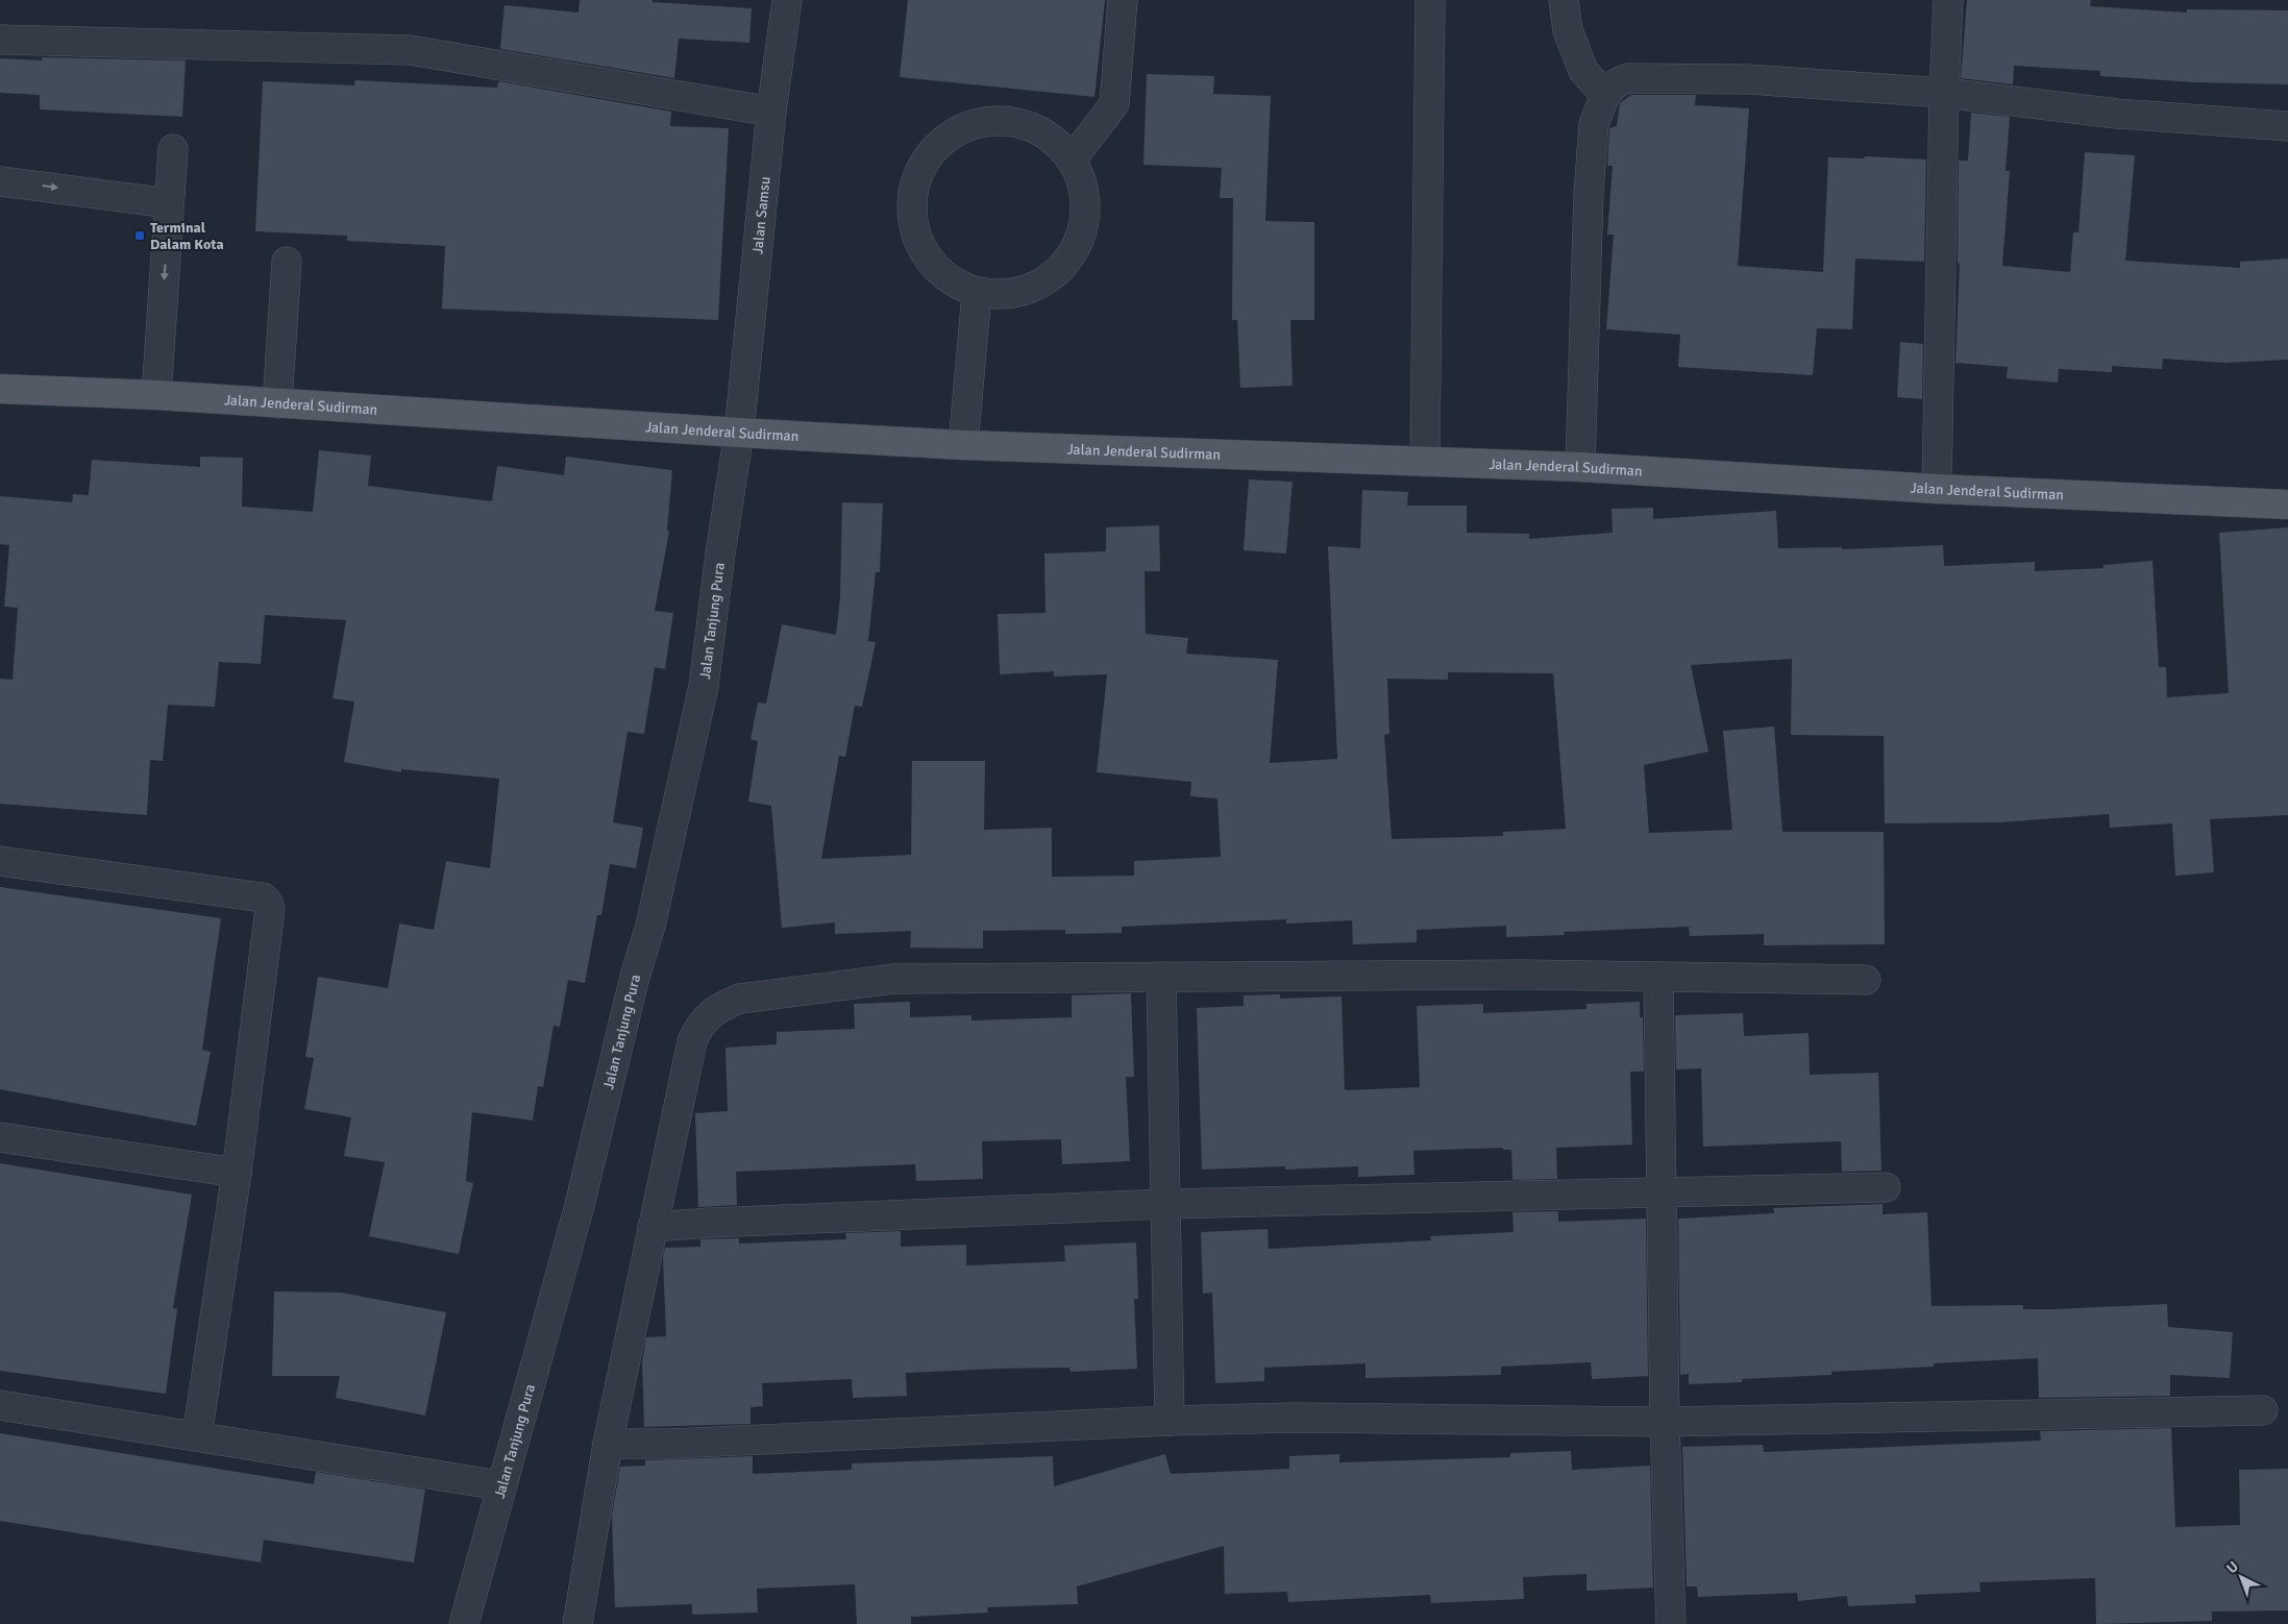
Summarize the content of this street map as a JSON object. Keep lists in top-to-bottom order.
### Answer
{
  "streets": {
    "main road": ["Jalan Jenderal Sudirman"],
    "street": ["Jalan Samsu", "Jalan Tanjung Pura"]
  },
  "crossings": [
    ["Jalan Samsu", "Jalan Jenderal Sudirman"],
    ["Jalan Samsu", "Jalan Tanjung Pura"],
    ["Jalan Jenderal Sudirman", "Jalan Tanjung Pura"]
  ],
  "places": {
    "transit": ["Terminal Dalam Kota"]
  },
  "north": "top left"
}
